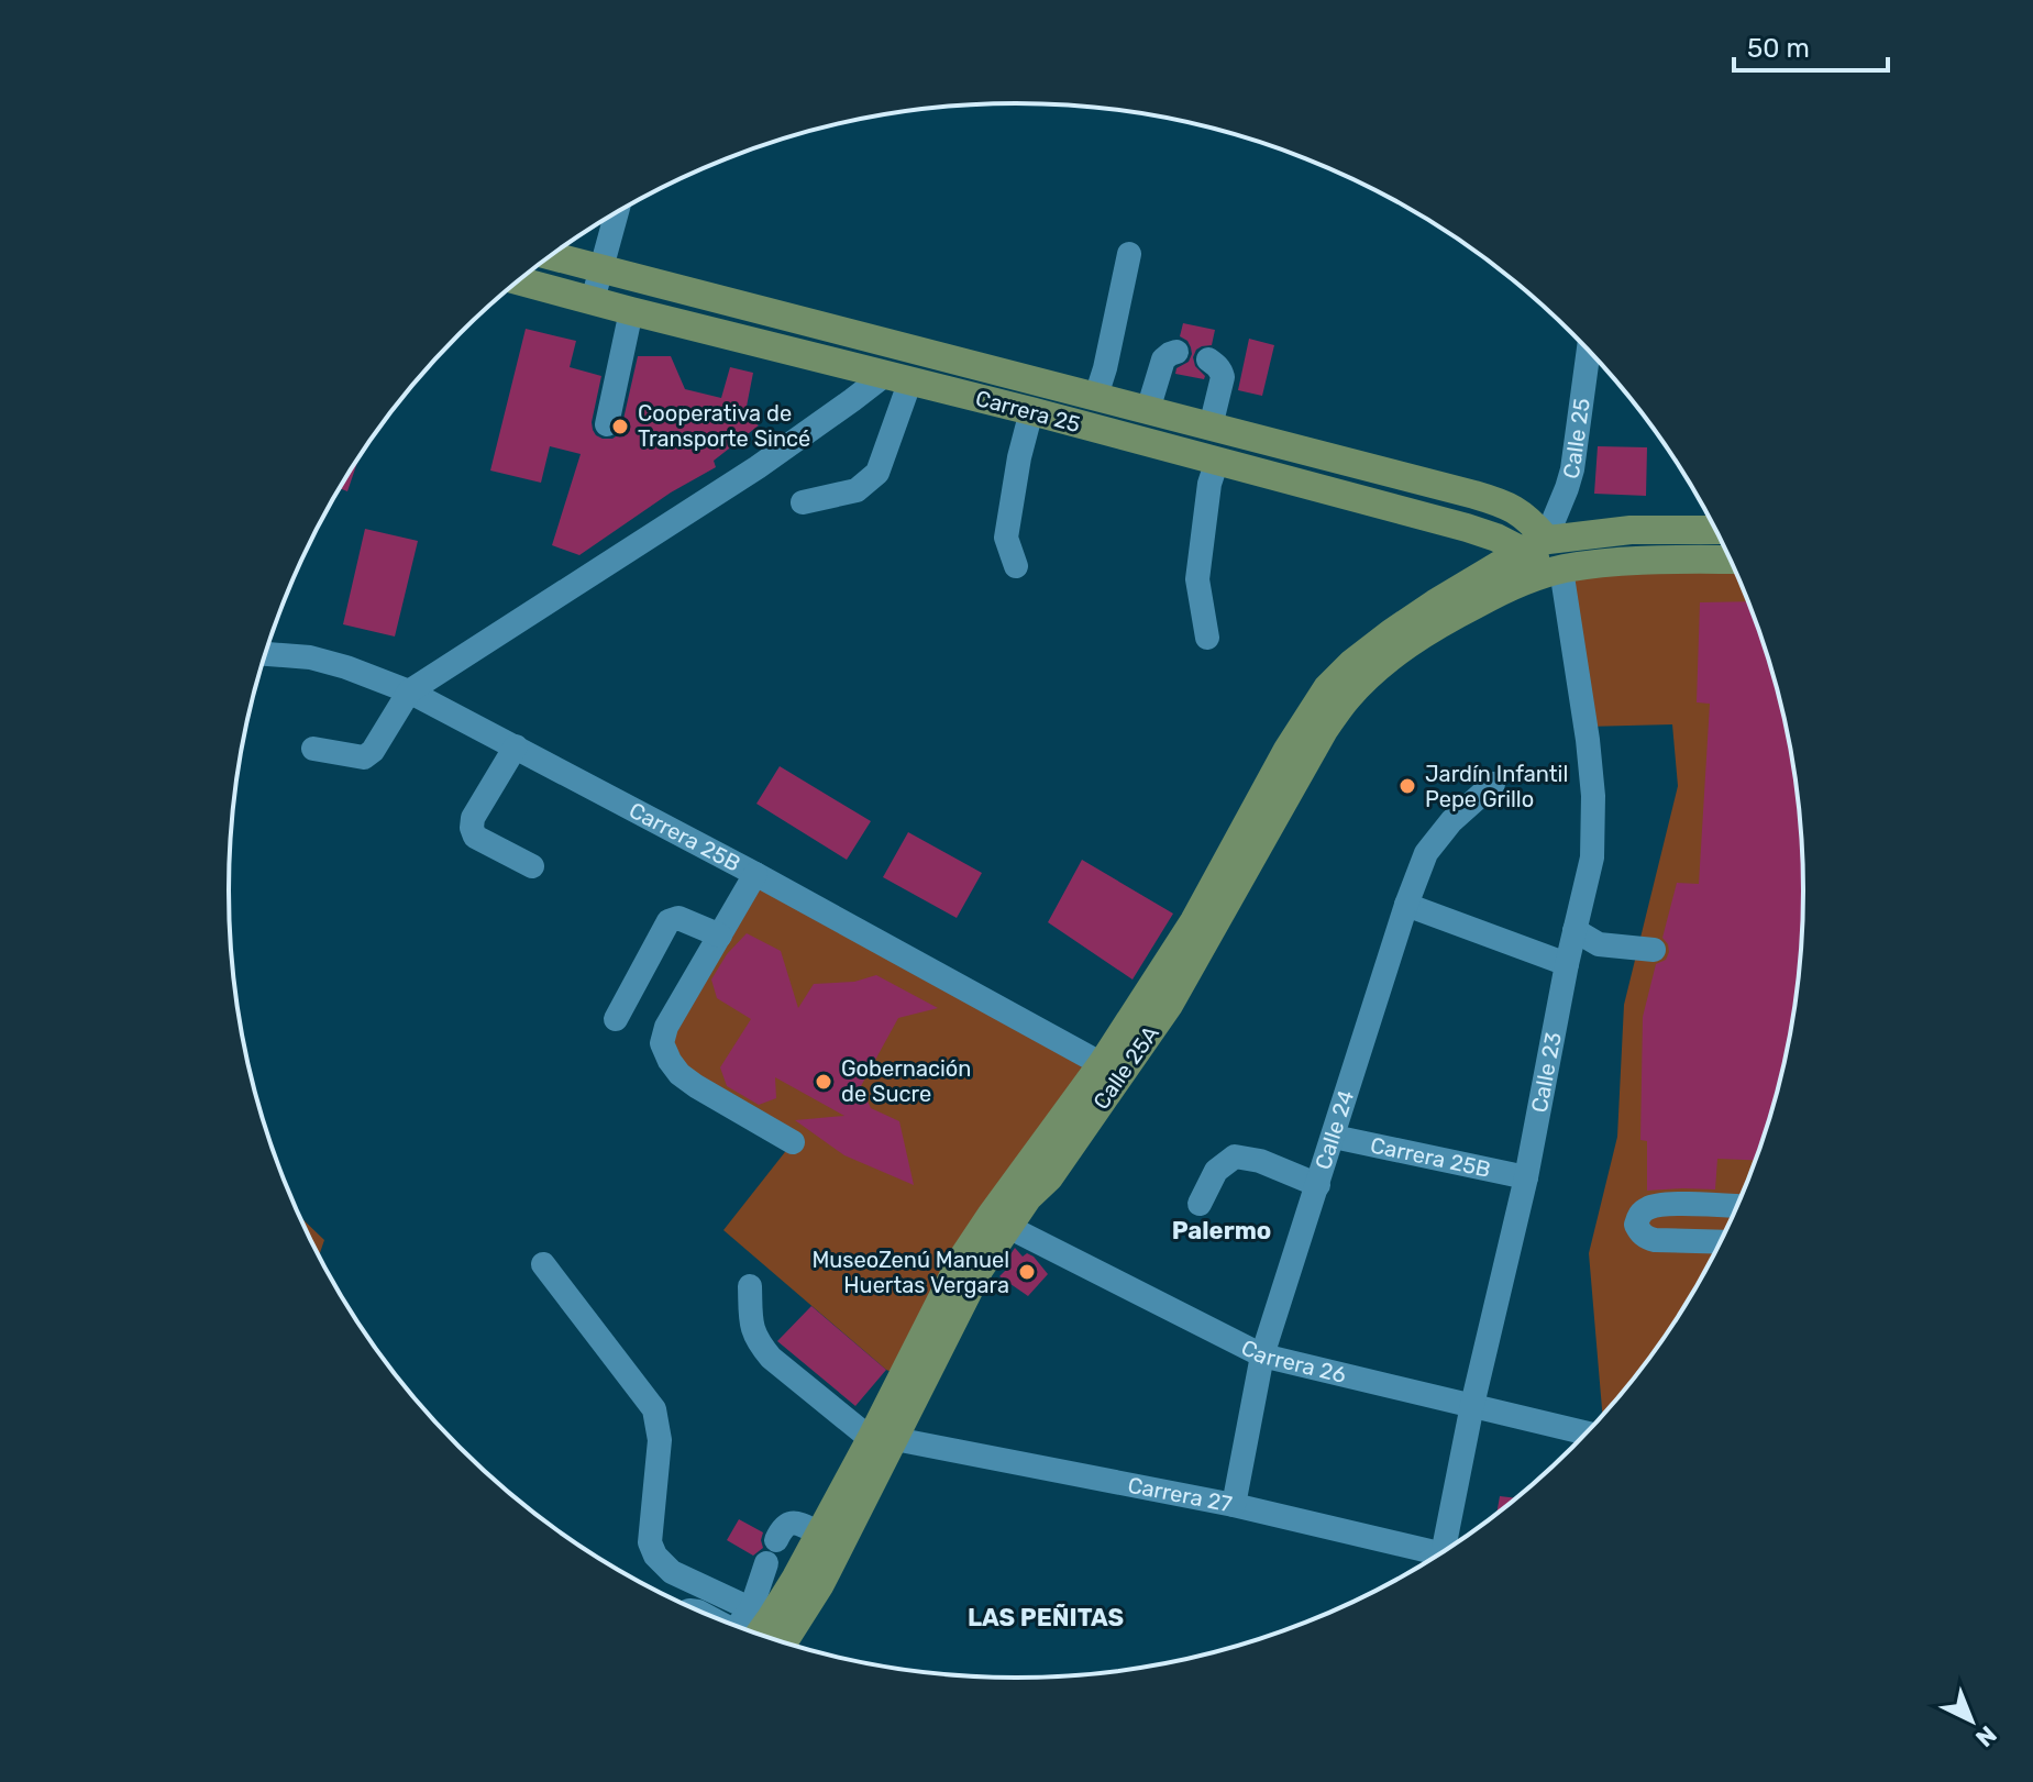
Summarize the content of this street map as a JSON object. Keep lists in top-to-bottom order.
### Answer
{
  "streets": {
    "main road": ["Carrera 25", "Calle 25A"],
    "street": [
      "Calle 25",
      "Carrera 25B",
      "Calle 23",
      "Calle 24",
      "Carrera 26",
      "Carrera 27"
    ]
  },
  "crossings": [
    ["Carrera 25", "Calle 25"],
    ["Carrera 25", "Calle 25A"],
    ["Calle 25", "Calle 25A"],
    ["Carrera 25B", "Calle 25A"],
    ["Carrera 25B", "Calle 23"],
    ["Carrera 25B", "Calle 24"],
    ["Calle 25A", "Calle 23"],
    ["Calle 25A", "Carrera 26"],
    ["Calle 25A", "Carrera 27"],
    ["Calle 23", "Carrera 26"],
    ["Calle 24", "Carrera 26"],
    ["Calle 24", "Carrera 27"]
  ],
  "districts": ["Palermo", "LAS PEÑITAS"],
  "places": [
    "Cooperativa de Transporte Sincé",
    "Jardín Infantil Pepe Grillo",
    "Gobernación de Sucre",
    "MuseoZenú Manuel Huertas Vergara"
  ],
  "scale_bar": "50 m",
  "north": "bottom right"
}
